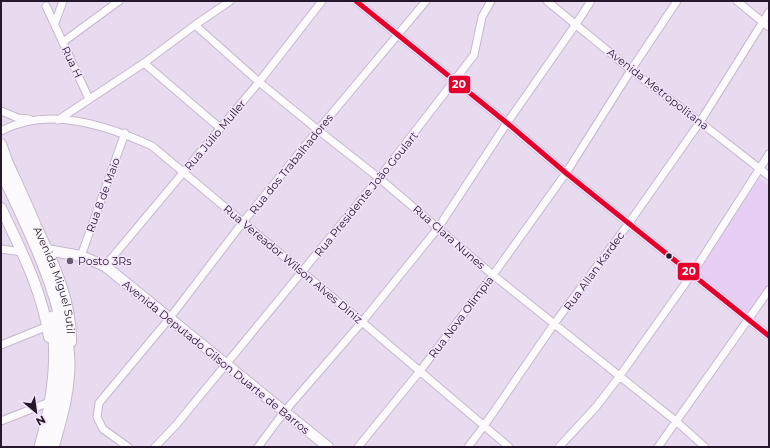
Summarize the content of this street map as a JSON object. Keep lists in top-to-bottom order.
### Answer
{
  "streets": {
    "highway": ["Avenida Miguel Sutil"],
    "street": [
      "Rua H",
      "Avenida Metropolitana",
      "Rua Júlio Muller",
      "Rua dos Trabalhadores",
      "Rua Presidente João Goulart",
      "Rua 8 de Maio",
      "Rua Clara Nunes",
      "Rua Vereador Wilson Alves Diniz",
      "Rua Allan Kardec",
      "Rua Nova Olimpia",
      "Avenida Deputado Gilson Duarte de Barros"
    ]
  },
  "crossings": [
    ["Avenida Metropolitana", "Rua Allan Kardec"],
    ["Avenida Metropolitana", "Rua Nova Olimpia"],
    ["Rua Júlio Muller", "Rua Clara Nunes"],
    ["Rua Júlio Muller", "Rua Vereador Wilson Alves Diniz"],
    ["Rua Júlio Muller", "Avenida Deputado Gilson Duarte de Barros"],
    ["Rua dos Trabalhadores", "Rua Clara Nunes"],
    ["Rua dos Trabalhadores", "Rua Vereador Wilson Alves Diniz"],
    ["Rua dos Trabalhadores", "Avenida Deputado Gilson Duarte de Barros"],
    ["Rua Presidente João Goulart", "Rua Clara Nunes"],
    ["Rua Presidente João Goulart", "Rua Vereador Wilson Alves Diniz"],
    ["Rua Presidente João Goulart", "Avenida Deputado Gilson Duarte de Barros"],
    ["Rua 8 de Maio", "Rua Vereador Wilson Alves Diniz"],
    ["Rua 8 de Maio", "Avenida Deputado Gilson Duarte de Barros"],
    ["Rua Clara Nunes", "Rua Allan Kardec"],
    ["Rua Clara Nunes", "Rua Nova Olimpia"],
    ["Rua Vereador Wilson Alves Diniz", "Rua Allan Kardec"],
    ["Rua Vereador Wilson Alves Diniz", "Rua Nova Olimpia"],
    ["Avenida Miguel Sutil", "Avenida Deputado Gilson Duarte de Barros"]
  ],
  "places": ["Posto 3Rs"],
  "lines": ["transit line 20"],
  "north": "bottom right"
}
